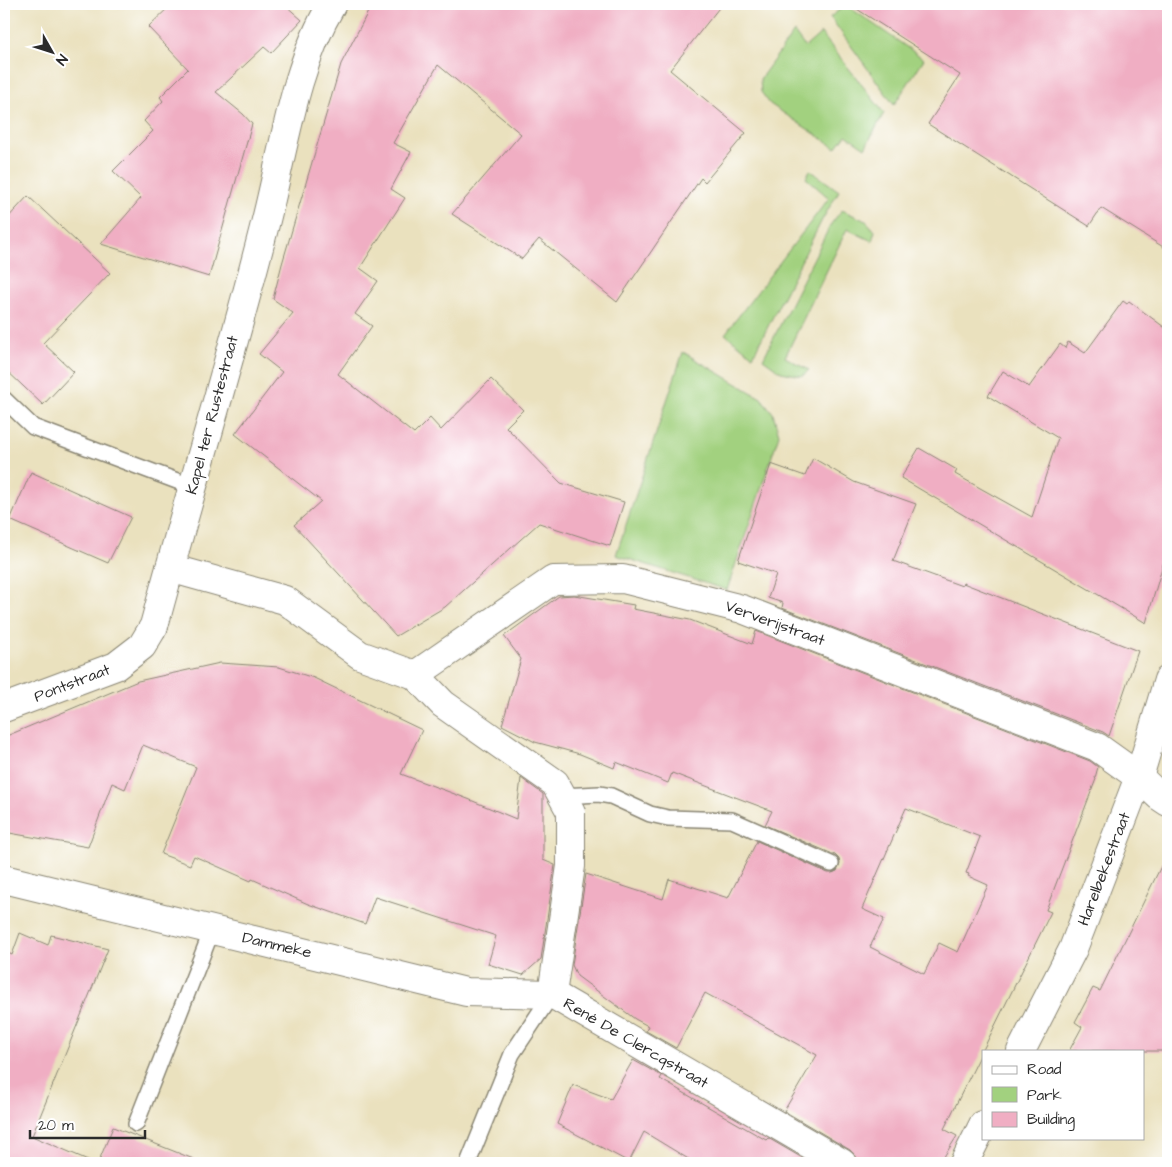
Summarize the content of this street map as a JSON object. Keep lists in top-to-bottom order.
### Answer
{
  "streets": {
    "street": [
      "Kapel ter Rustestraat",
      "Ververijstraat",
      "Pontstraat",
      "Harelbekestraat",
      "Dammeke",
      "René De Clercqstraat"
    ]
  },
  "crossings": [
    ["Kapel ter Rustestraat", "Pontstraat"],
    ["Ververijstraat", "Harelbekestraat"],
    ["Ververijstraat", "René De Clercqstraat"],
    ["Dammeke", "René De Clercqstraat"]
  ],
  "legend": ["Road", "Park", "Building"],
  "scale_bar": "20 m",
  "north": "bottom right"
}
